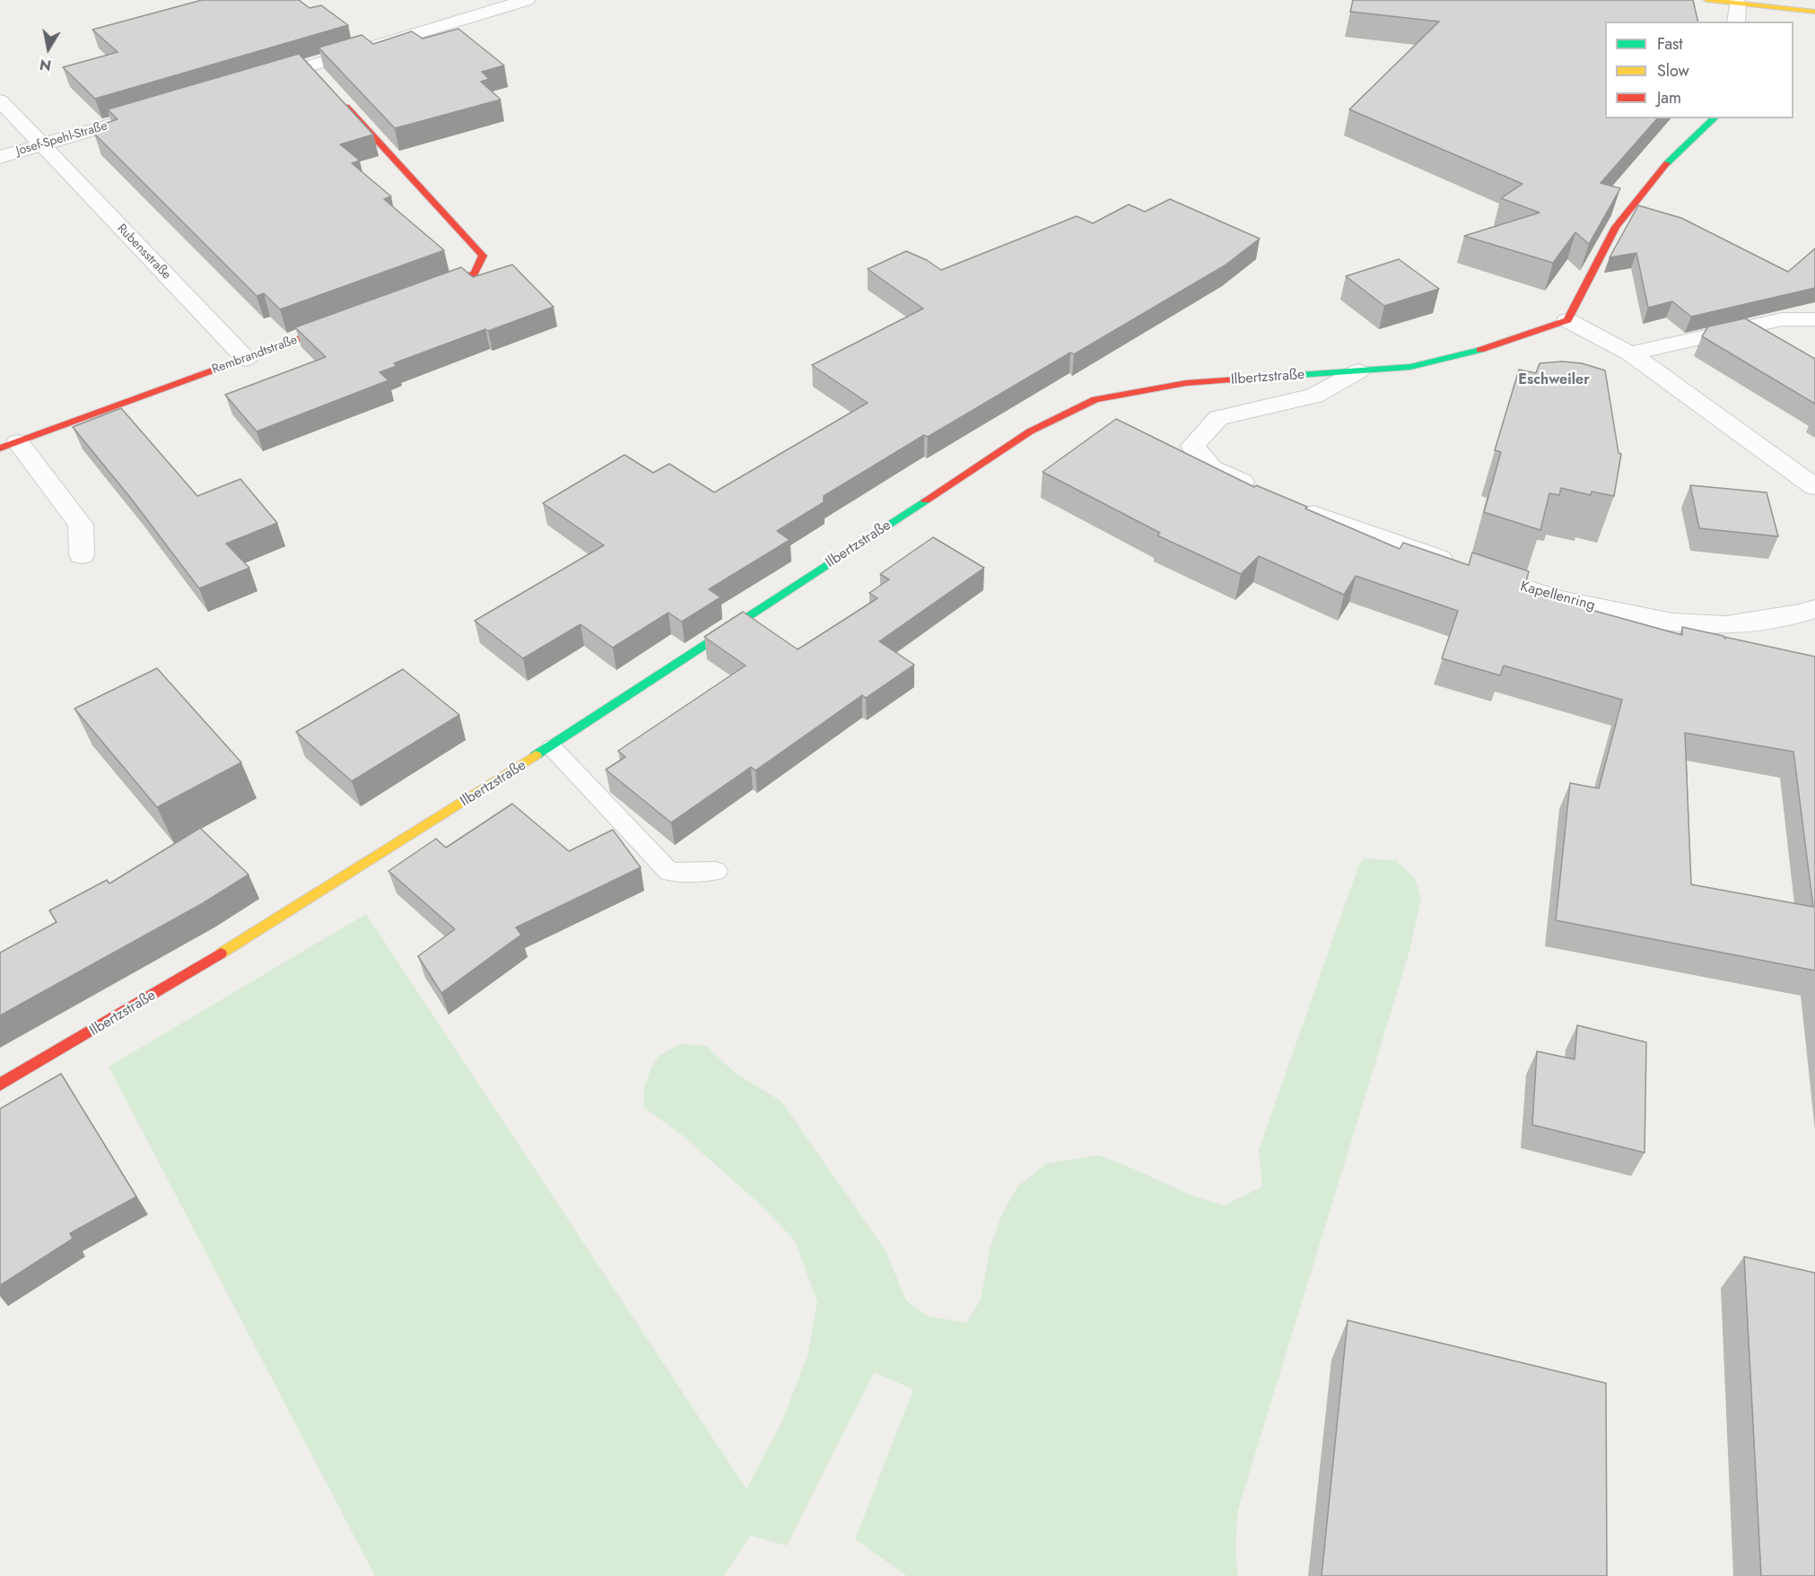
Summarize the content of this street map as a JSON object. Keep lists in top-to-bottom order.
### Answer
{
  "streets": {
    "street": [
      "Josef-Spehl-Straße",
      "Rubensstraße",
      "Rembrandtstraße",
      "Ilbertzstraße",
      "Kapellenring"
    ]
  },
  "crossings": [
    ["Josef-Spehl-Straße", "Rubensstraße"],
    ["Rubensstraße", "Rembrandtstraße"]
  ],
  "districts": ["Eschweiler"],
  "legend": ["Fast", "Slow", "Jam"],
  "north": "bottom"
}
